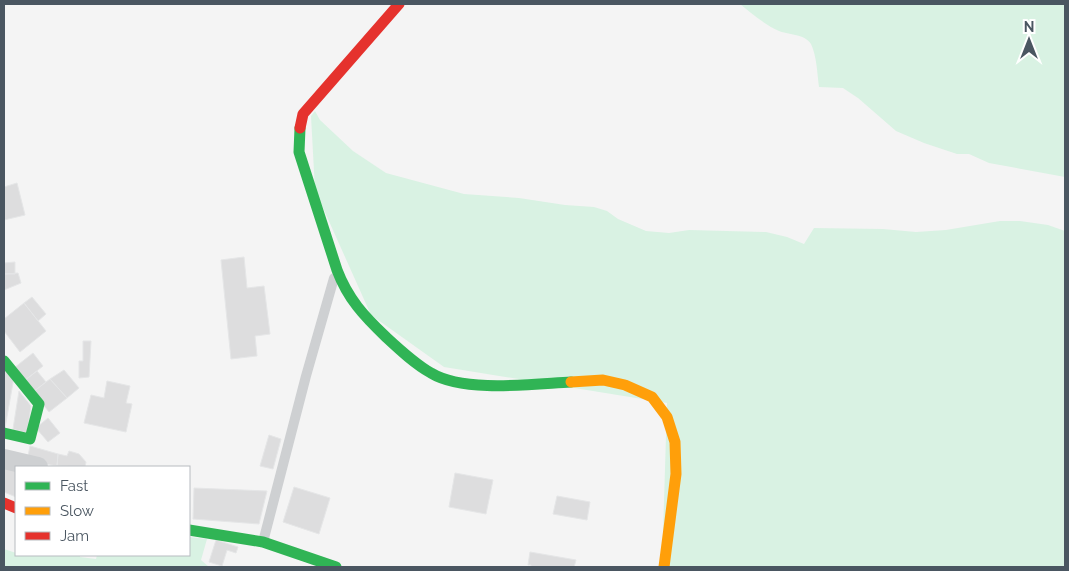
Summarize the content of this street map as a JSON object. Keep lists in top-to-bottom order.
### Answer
{
  "legend": ["Fast", "Slow", "Jam"],
  "north": "top"
}
